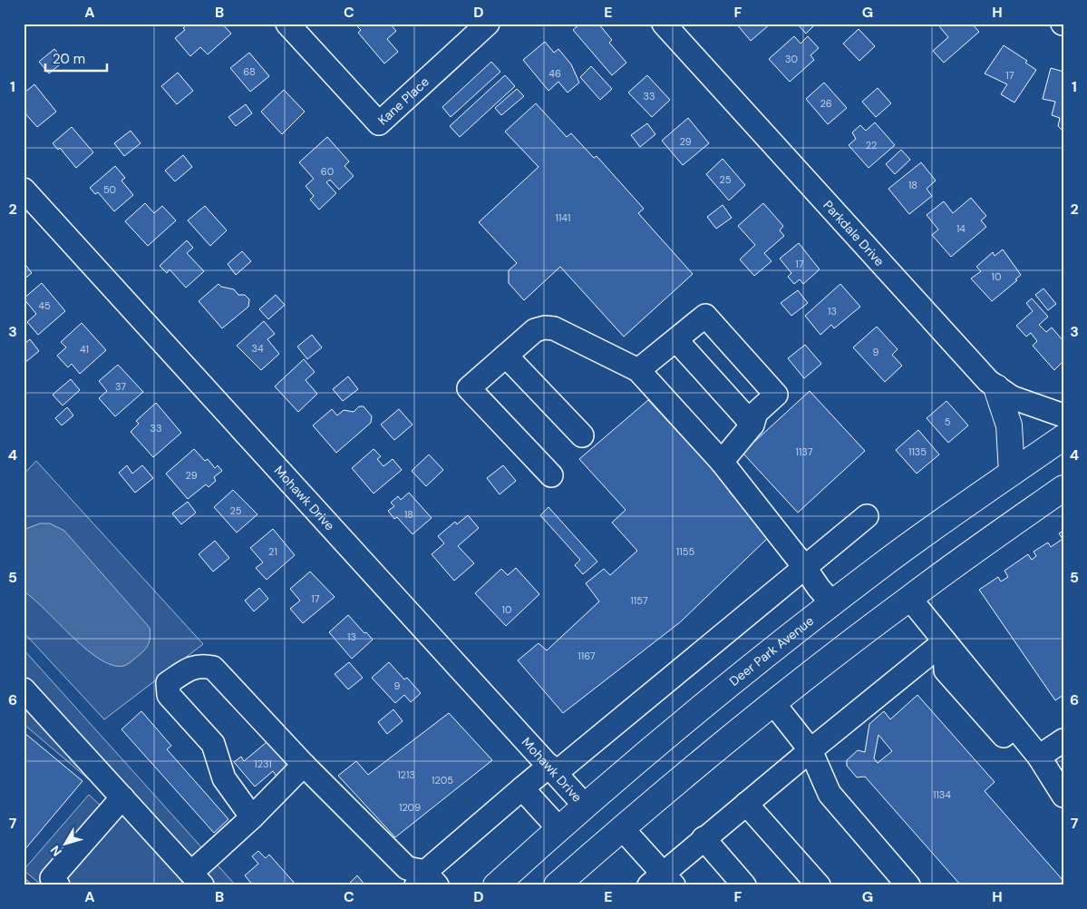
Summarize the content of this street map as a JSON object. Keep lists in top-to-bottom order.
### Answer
{
  "streets": {
    "main road": ["Deer Park Avenue"],
    "street": ["Kane Place", "Parkdale Drive", "Mohawk Drive"]
  },
  "crossings": [
    ["Mohawk Drive", "Deer Park Avenue"]
  ],
  "house_numbers": [
    "30",
    "68",
    "46",
    "17",
    "33",
    "26",
    "29",
    "22",
    "60",
    "25",
    "18",
    "50",
    "1141",
    "14",
    "17",
    "10",
    "45",
    "13",
    "34",
    "41",
    "9",
    "37",
    "5",
    "33",
    "1137",
    "1135",
    "29",
    "25",
    "18",
    "21",
    "1155",
    "17",
    "1157",
    "10",
    "13",
    "1167",
    "9",
    "1231",
    "1213",
    "1205",
    "1134",
    "1209"
  ],
  "scale_bar": "20 m",
  "north": "bottom left",
  "grid": {
    "columns": [
      "A",
      "B",
      "C",
      "D",
      "E",
      "F",
      "G",
      "H"
    ],
    "rows": [
      "1",
      "2",
      "3",
      "4",
      "5",
      "6",
      "7"
    ]
  }
}
